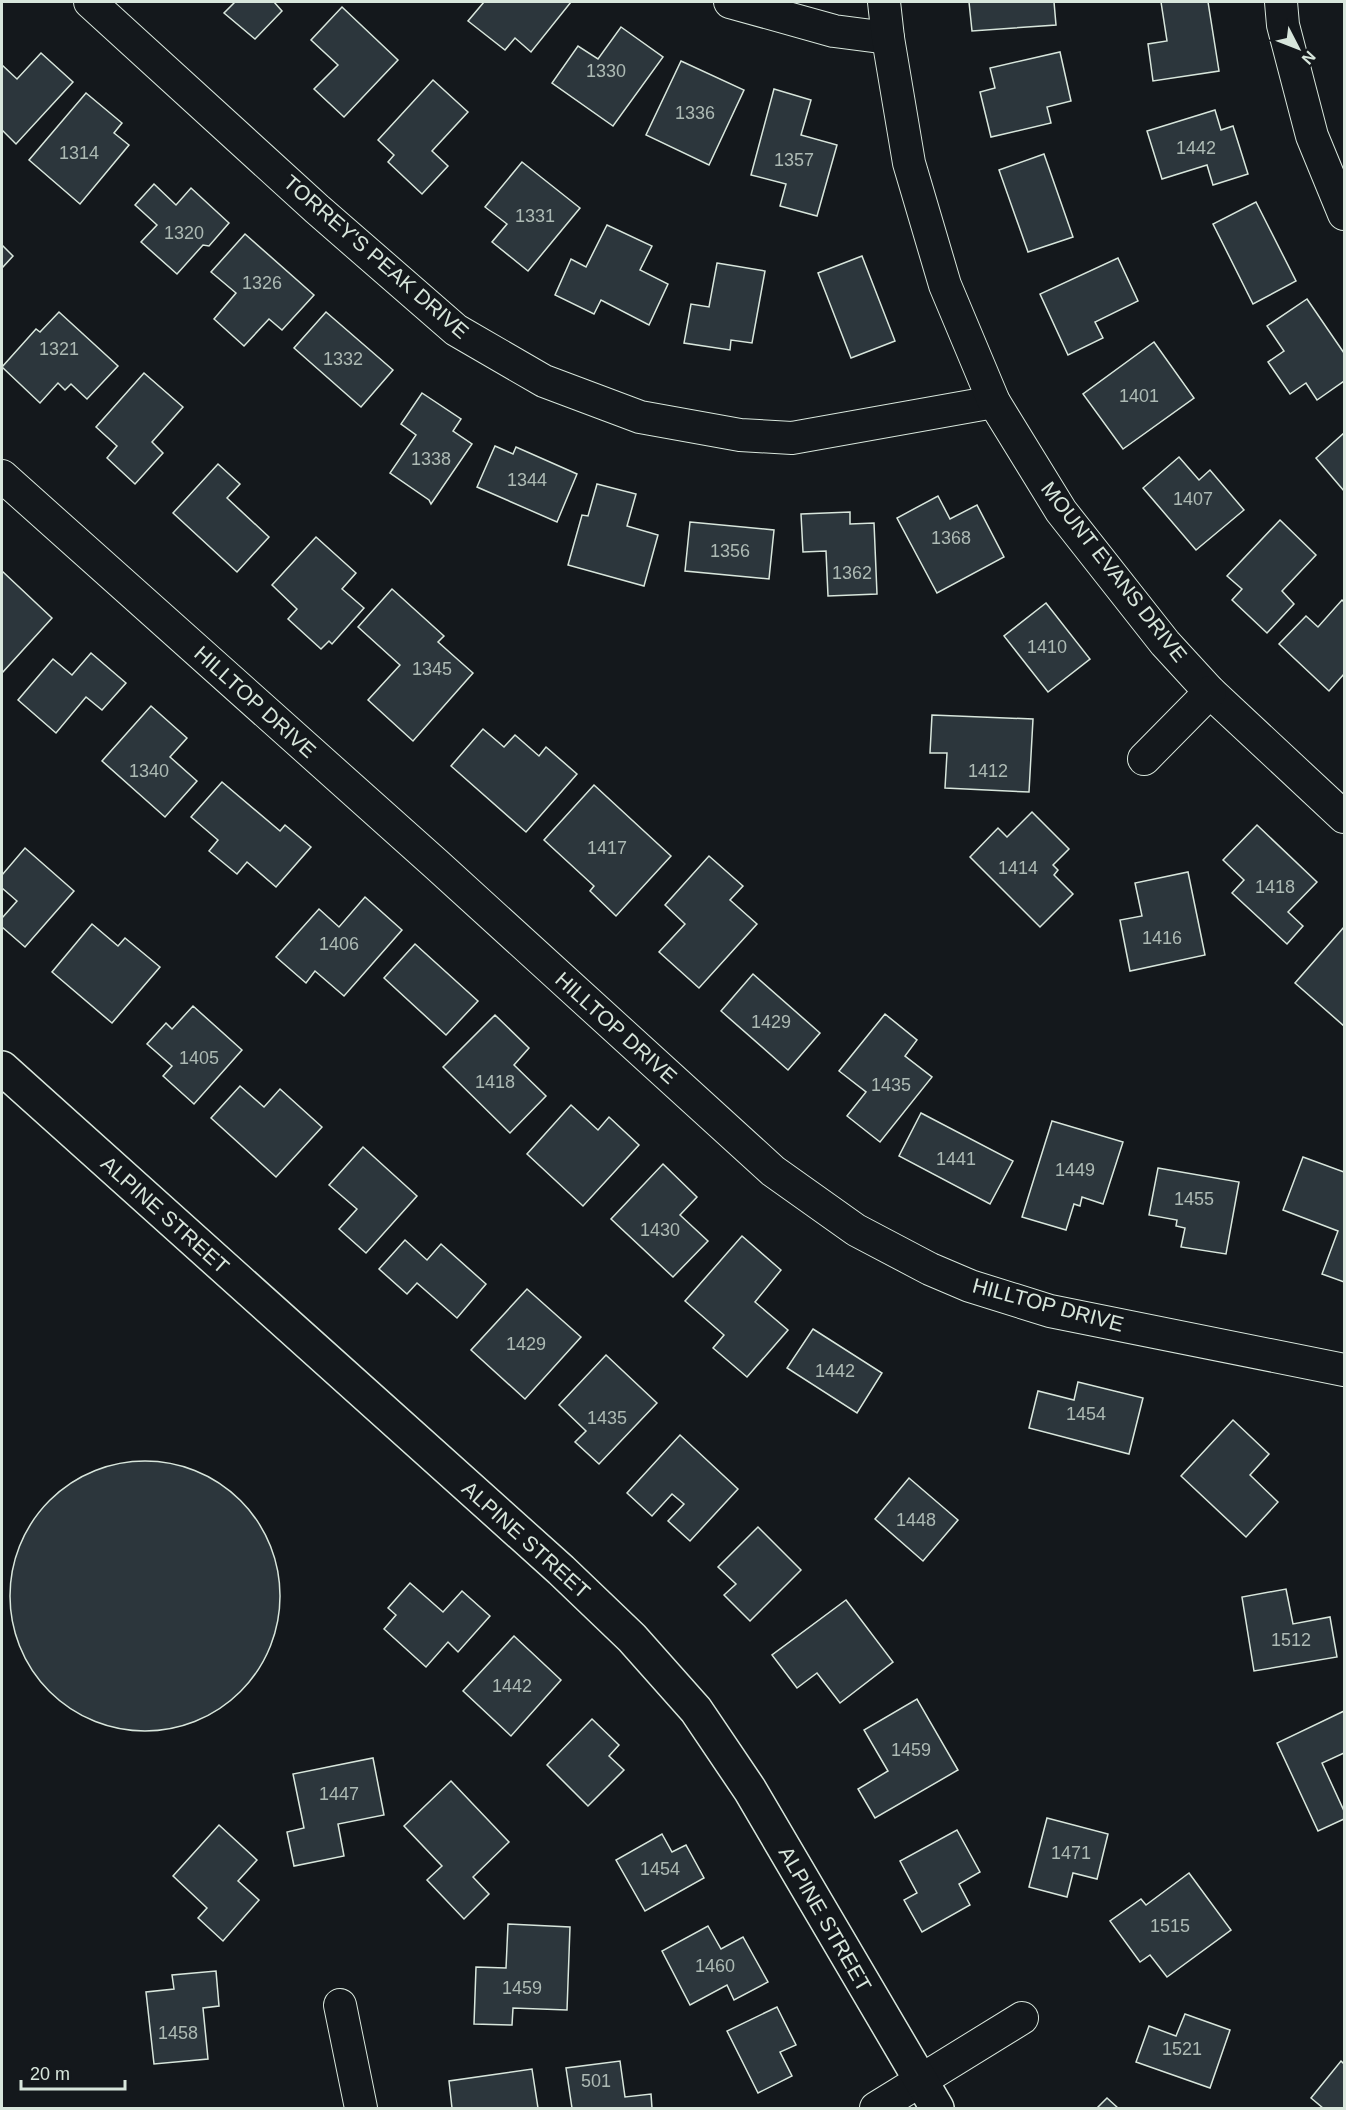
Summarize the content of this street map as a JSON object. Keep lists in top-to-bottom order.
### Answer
{
  "streets": {
    "street": [
      "TORREY'S PEAK DRIVE",
      "MOUNT EVANS DRIVE",
      "HILLTOP DRIVE",
      "ALPINE STREET"
    ]
  },
  "crossings": [
    ["TORREY'S PEAK DRIVE", "MOUNT EVANS DRIVE"]
  ],
  "house_numbers": [
    "1330",
    "1336",
    "1442",
    "1314",
    "1357",
    "1331",
    "1320",
    "1326",
    "1321",
    "1332",
    "1401",
    "1338",
    "1344",
    "1407",
    "1368",
    "1356",
    "1362",
    "1410",
    "1345",
    "1340",
    "1412",
    "1417",
    "1414",
    "1418",
    "1416",
    "1406",
    "1429",
    "1405",
    "1418",
    "1435",
    "1441",
    "1449",
    "1455",
    "1430",
    "1429",
    "1442",
    "1454",
    "1435",
    "1448",
    "1512",
    "1442",
    "1459",
    "1447",
    "1471",
    "1454",
    "1515",
    "1460",
    "1459",
    "1458",
    "1521",
    "501"
  ],
  "scale_bar": "20 m",
  "north": "bottom right"
}
